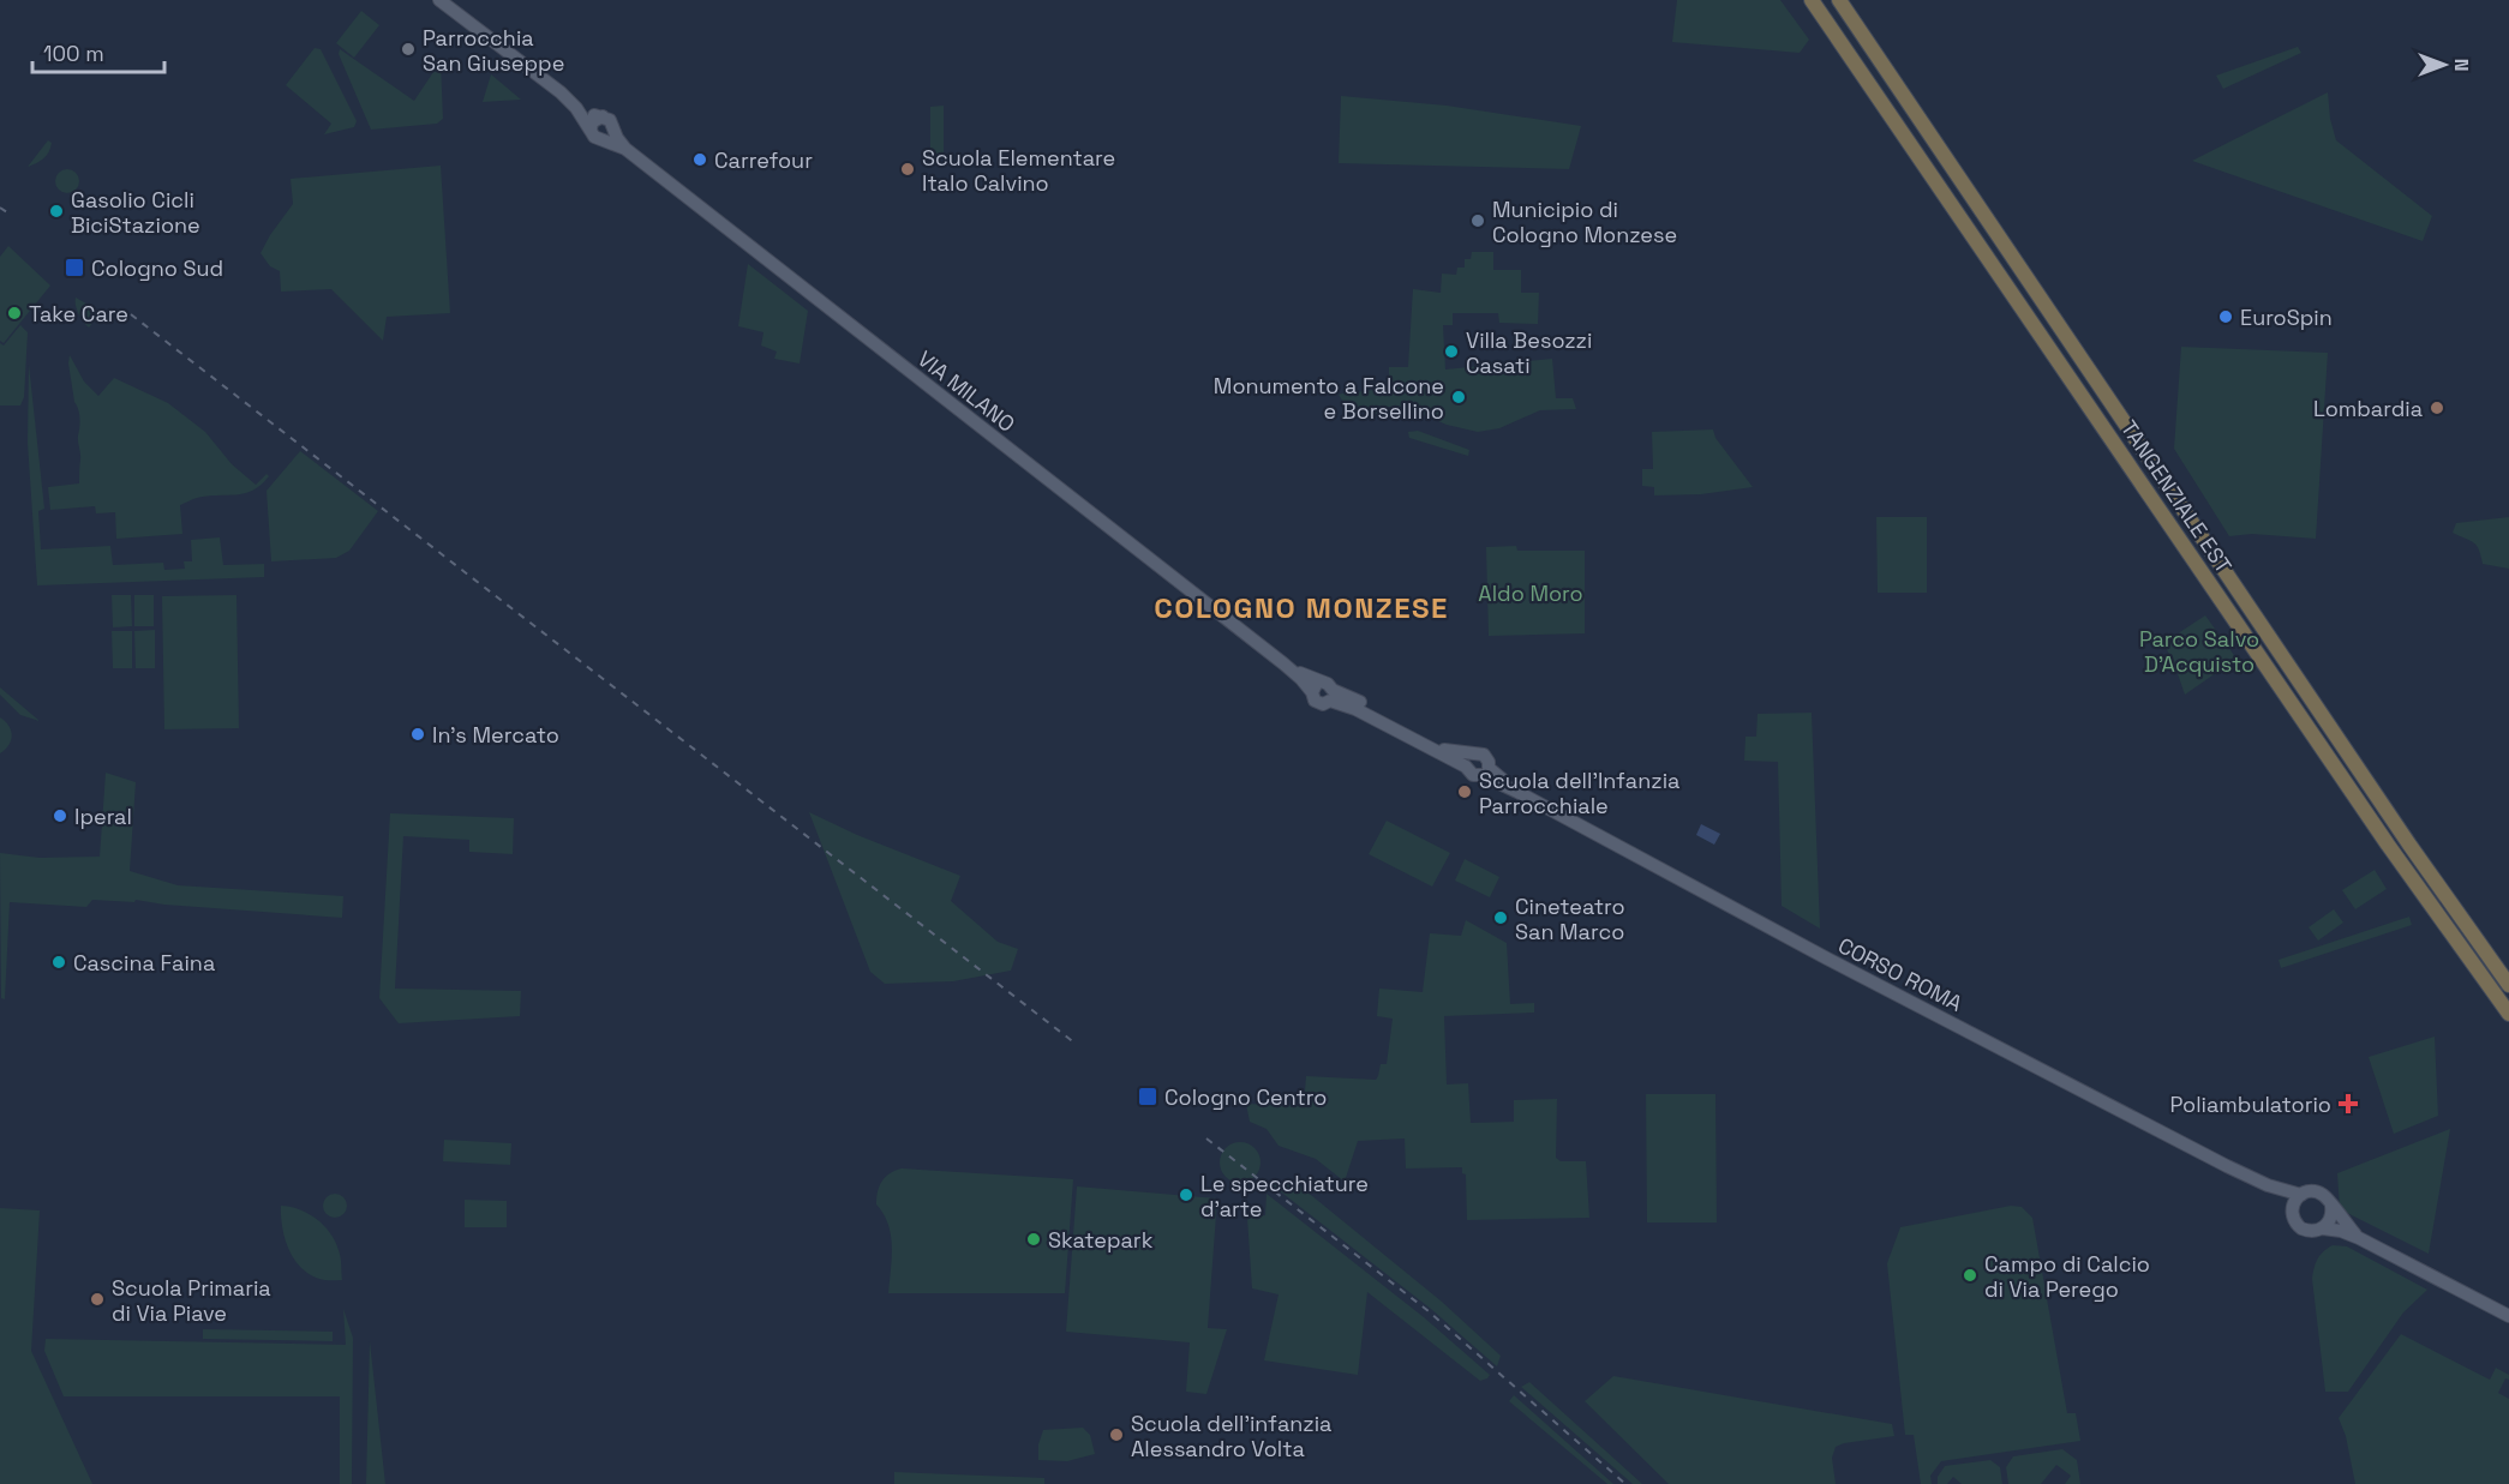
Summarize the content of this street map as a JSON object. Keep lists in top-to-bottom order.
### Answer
{
  "streets": {
    "highway": ["TANGENZIALE EST"],
    "main road": ["VIA MILANO", "CORSO ROMA"]
  },
  "crossings": [
    ["VIA MILANO", "CORSO ROMA"]
  ],
  "districts": ["COLOGNO MONZESE"],
  "parks": ["Aldo Moro", "Parco Salvo D'Acquisto"],
  "places": {
    "other": [
      "Parrocchia San Giuseppe",
      "Carrefour",
      "Scuola Elementare Italo Calvino",
      "Gasolio Cicli BiciStazione",
      "Municipio di Cologno Monzese",
      "Take Care",
      "EuroSpin",
      "Villa Besozzi Casati",
      "Monumento a Falcone e Borsellino",
      "Lombardia",
      "In's Mercato",
      "Scuola dell'Infanzia Parrocchiale",
      "Iperal",
      "Cineteatro San Marco",
      "Cascina Faina",
      "Le specchiature d'arte",
      "Skatepark",
      "Campo di Calcio di Via Perego",
      "Scuola Primaria di Via Piave",
      "Scuola dell’infanzia Alessandro Volta"
    ],
    "transit": ["Cologno Sud", "Cologno Centro"],
    "health": ["Poliambulatorio"]
  },
  "scale_bar": "100 m",
  "north": "right"
}
